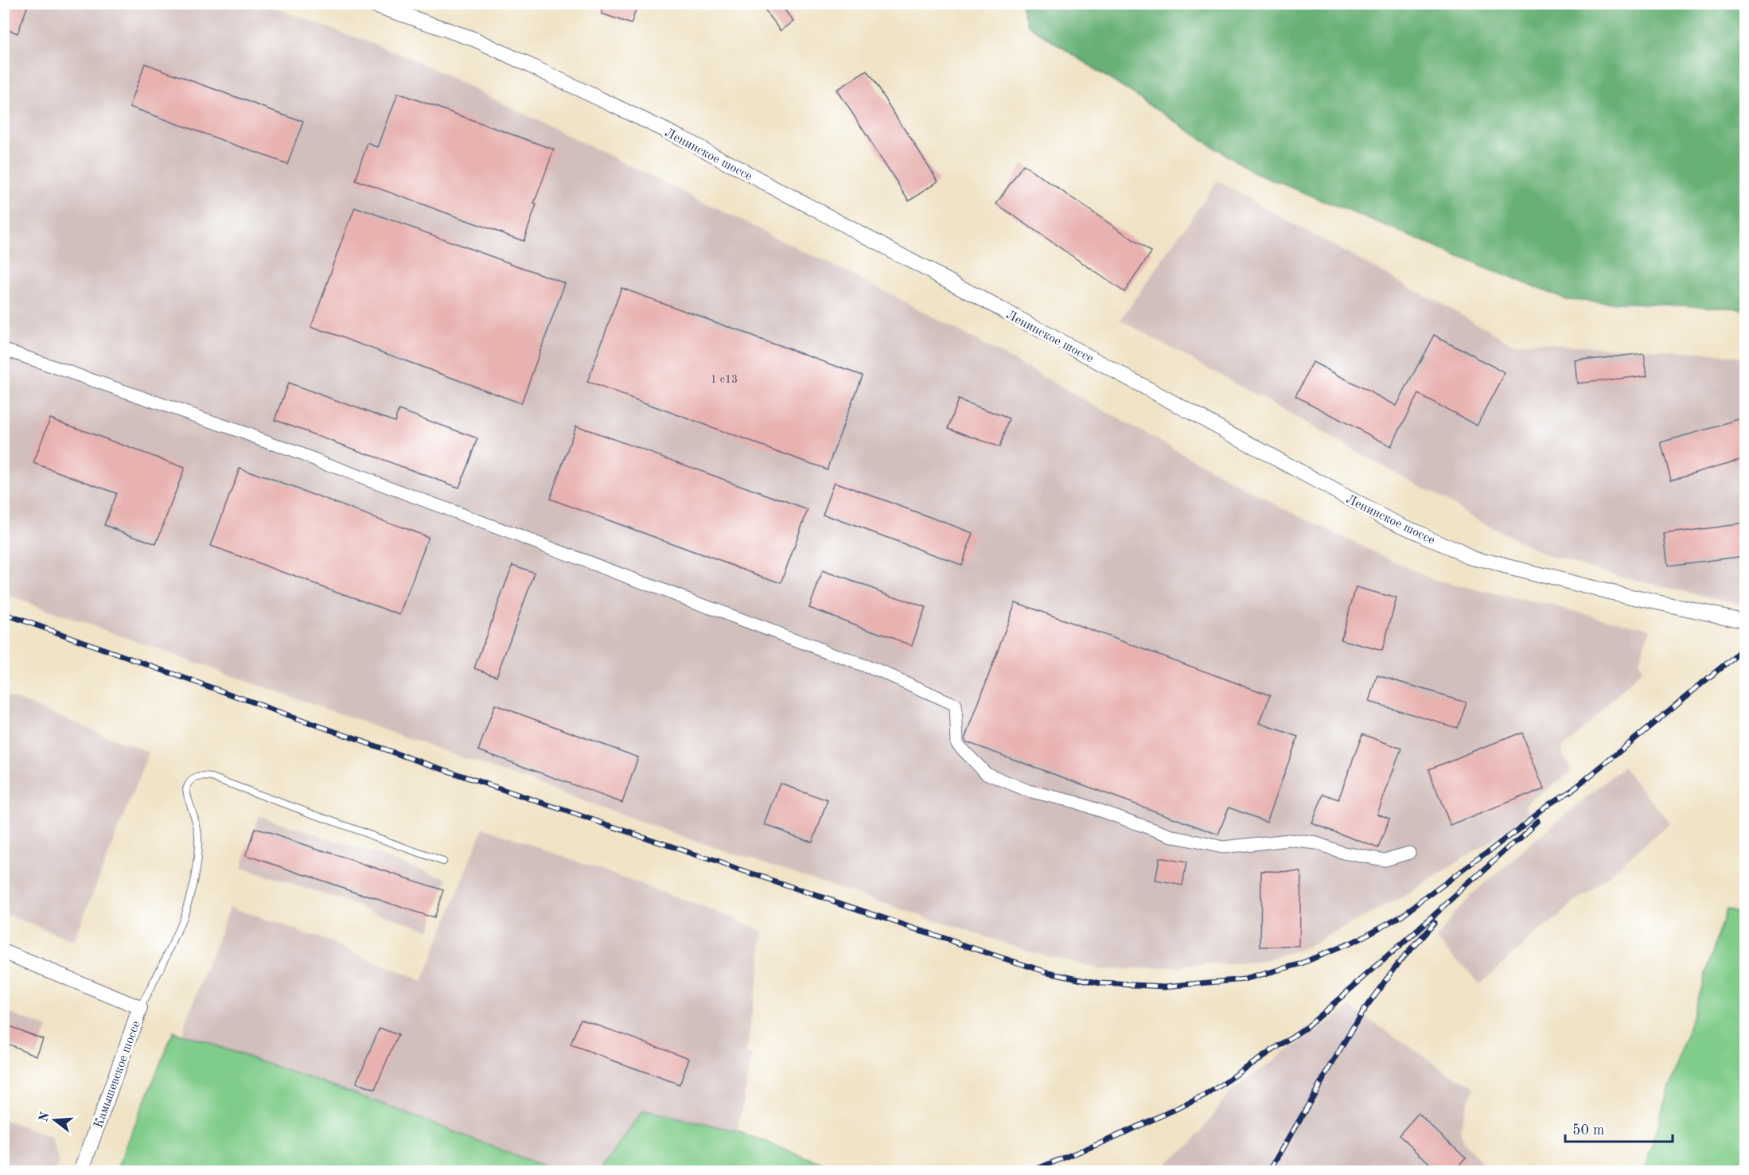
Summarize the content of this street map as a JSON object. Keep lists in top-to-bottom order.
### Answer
{
  "streets": {
    "street": ["Ленинское шоссе", "Камышевское шоссе"]
  },
  "house_numbers": ["1 с13"],
  "scale_bar": "50 m",
  "north": "left"
}
